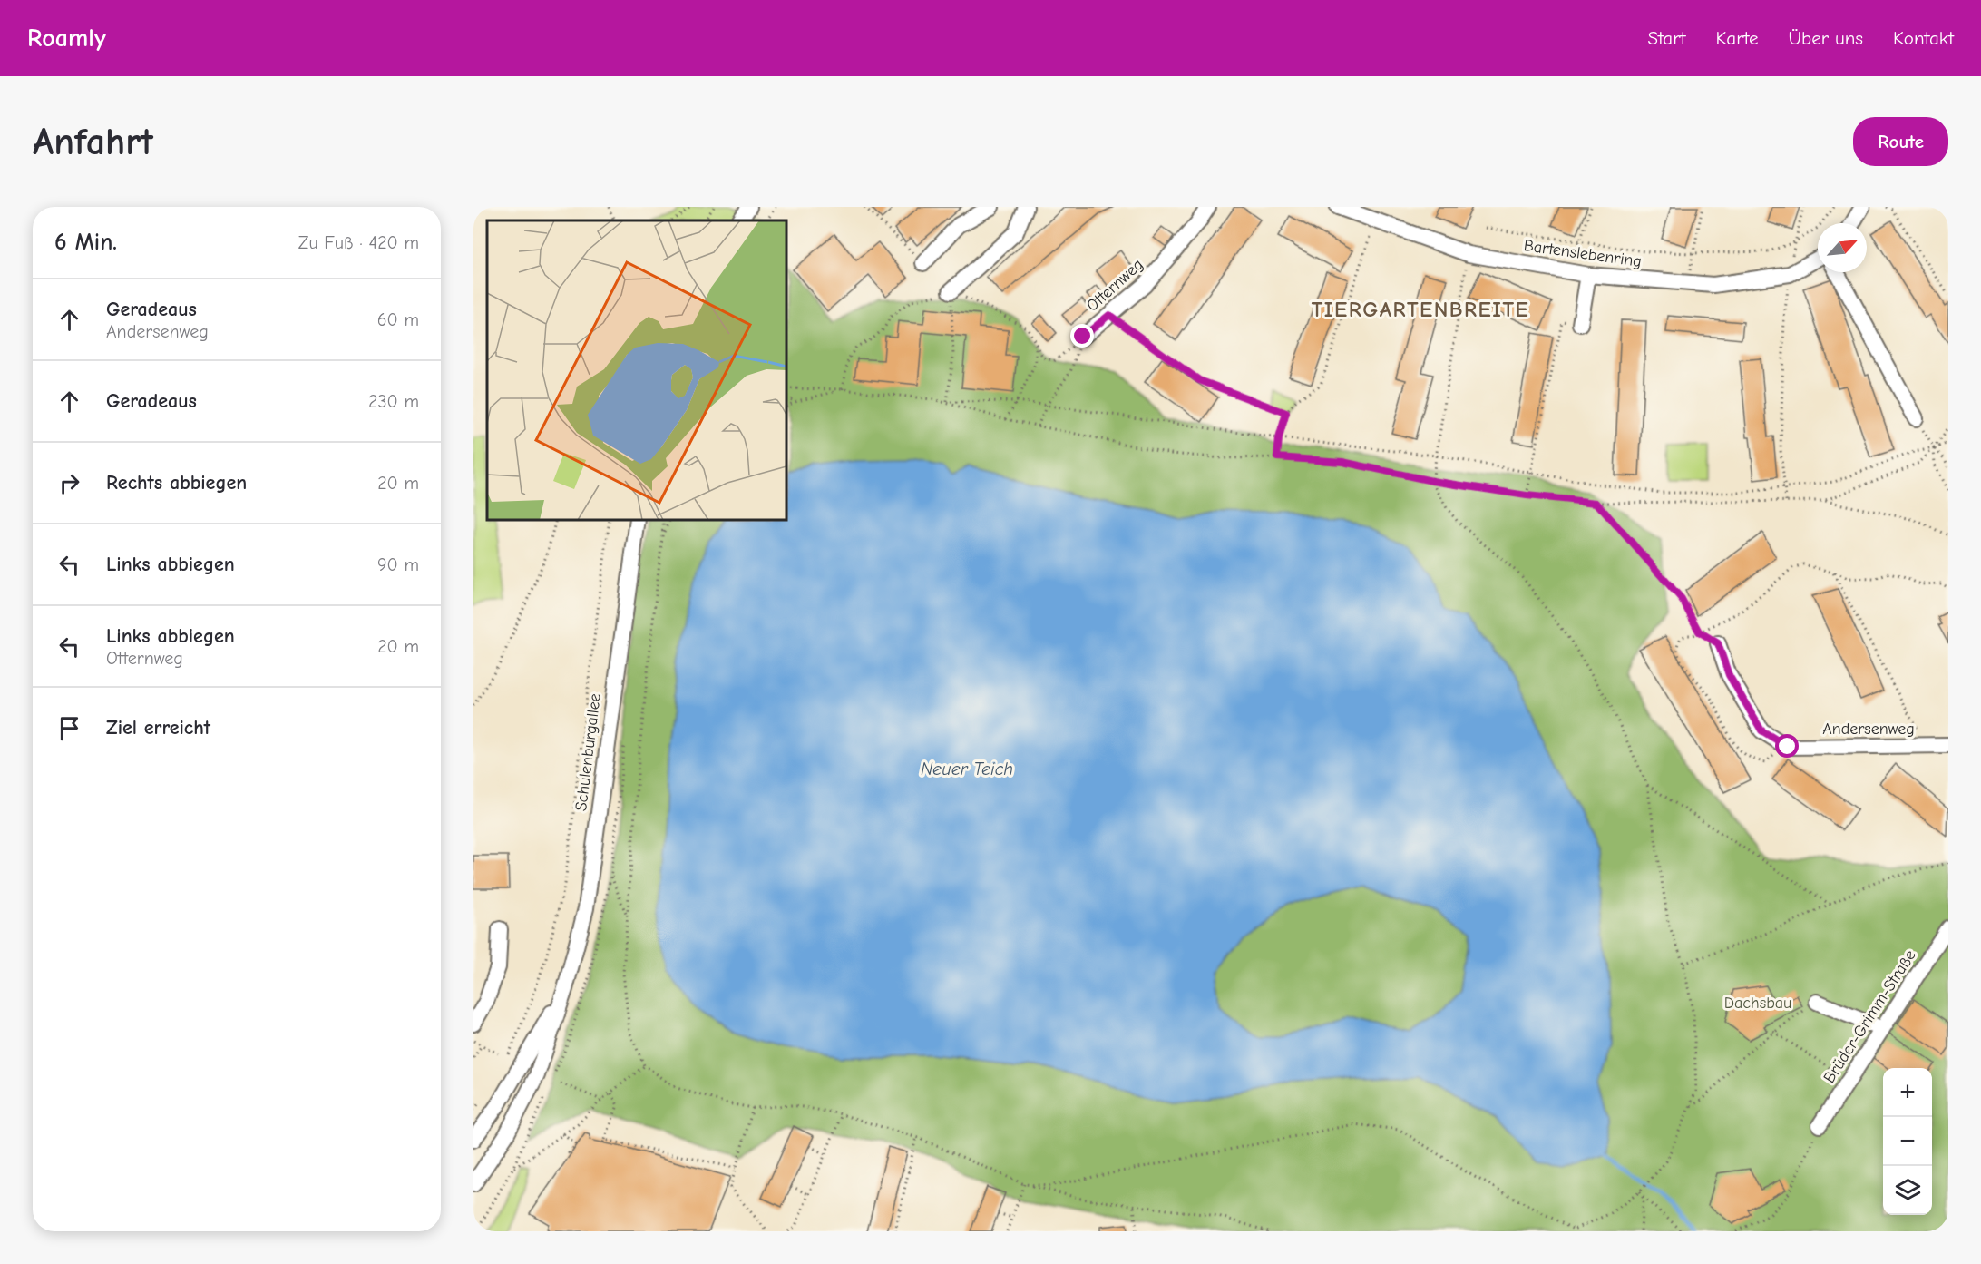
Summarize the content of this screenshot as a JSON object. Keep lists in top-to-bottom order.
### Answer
{
  "streets": {
    "street": [
      "Bartenslebenring",
      "Otternweg",
      "Andersenweg",
      "Schulenburgallee",
      "Brüder-Grimm-Straße"
    ]
  },
  "districts": ["TIERGARTENBREITE"],
  "water": ["Neuer Teich"],
  "parks": ["Dachsbau"],
  "north": "top right",
  "page": {
    "header": "Roamly",
    "nav": [
      "Start",
      "Karte",
      "Über uns",
      "Kontakt"
    ],
    "buttons": "Route",
    "title": "Anfahrt",
    "heading": ["6 Min.", "Zu Fuß · 420 m"],
    "list": [
      ["Geradeaus", "Andersenweg", "60 m"],
      ["Geradeaus", "230 m"],
      ["Rechts abbiegen", "20 m"],
      ["Links abbiegen", "90 m"],
      ["Links abbiegen", "Otternweg", "20 m"],
      "Ziel erreicht"
    ],
    "map_buttons": ["+", "−"]
  }
}
